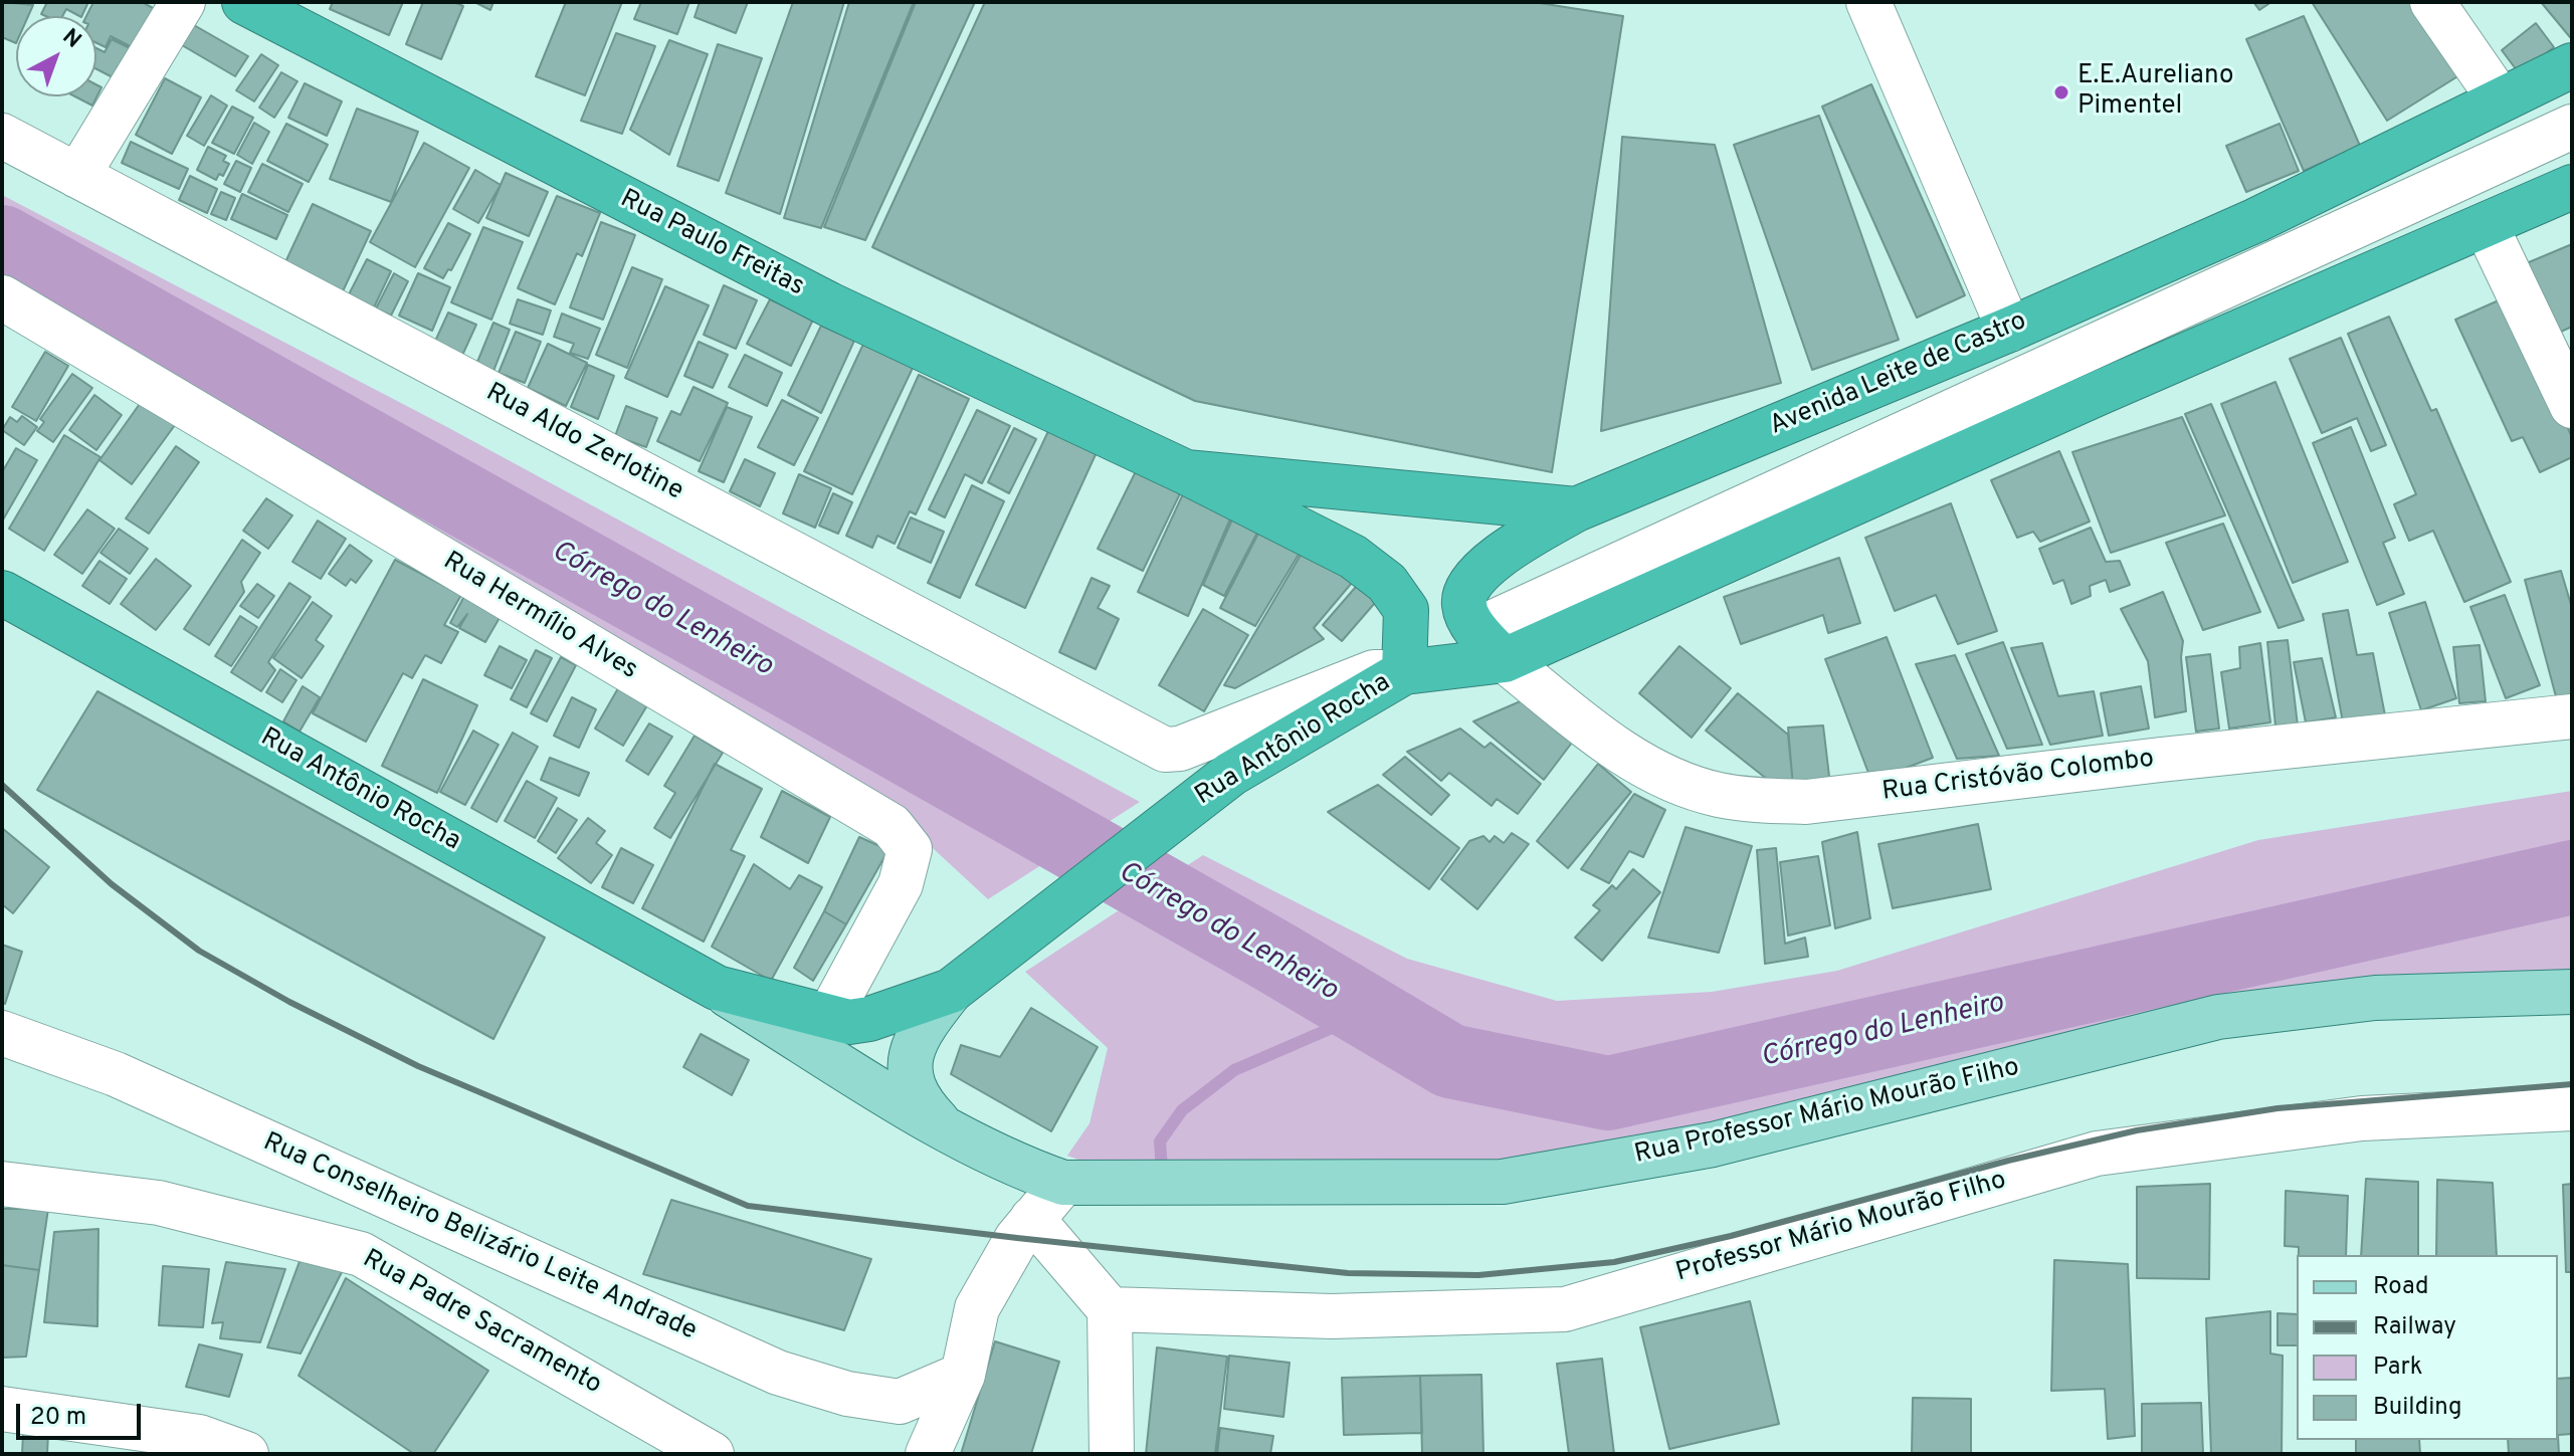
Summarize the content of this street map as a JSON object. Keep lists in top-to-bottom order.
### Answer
{
  "streets": {
    "highway": ["Rua Paulo Freitas", "Avenida Leite de Castro", "Rua Antônio Rocha"],
    "main road": ["Rua Professor Mário Mourão Filho"],
    "street": [
      "Rua Aldo Zerlotine",
      "Rua Hermílio Alves",
      "Rua Cristóvão Colombo",
      "Professor Mário Mourão Filho",
      "Rua Conselheiro Belizário Leite Andrade",
      "Rua Padre Sacramento"
    ]
  },
  "crossings": [
    ["Rua Paulo Freitas", "Avenida Leite de Castro"],
    ["Rua Paulo Freitas", "Rua Aldo Zerlotine"],
    ["Rua Paulo Freitas", "Rua Antônio Rocha"],
    ["Rua Aldo Zerlotine", "Rua Antônio Rocha"],
    ["Rua Hermílio Alves", "Rua Antônio Rocha"],
    ["Rua Antônio Rocha", "Rua Cristóvão Colombo"],
    ["Rua Antônio Rocha", "Rua Professor Mário Mourão Filho"]
  ],
  "water": ["Córrego do Lenheiro"],
  "places": ["E.E.Aureliano Pimentel"],
  "legend": [
    "Road",
    "Railway",
    "Park",
    "Building"
  ],
  "scale_bar": "20 m",
  "north": "top right"
}
